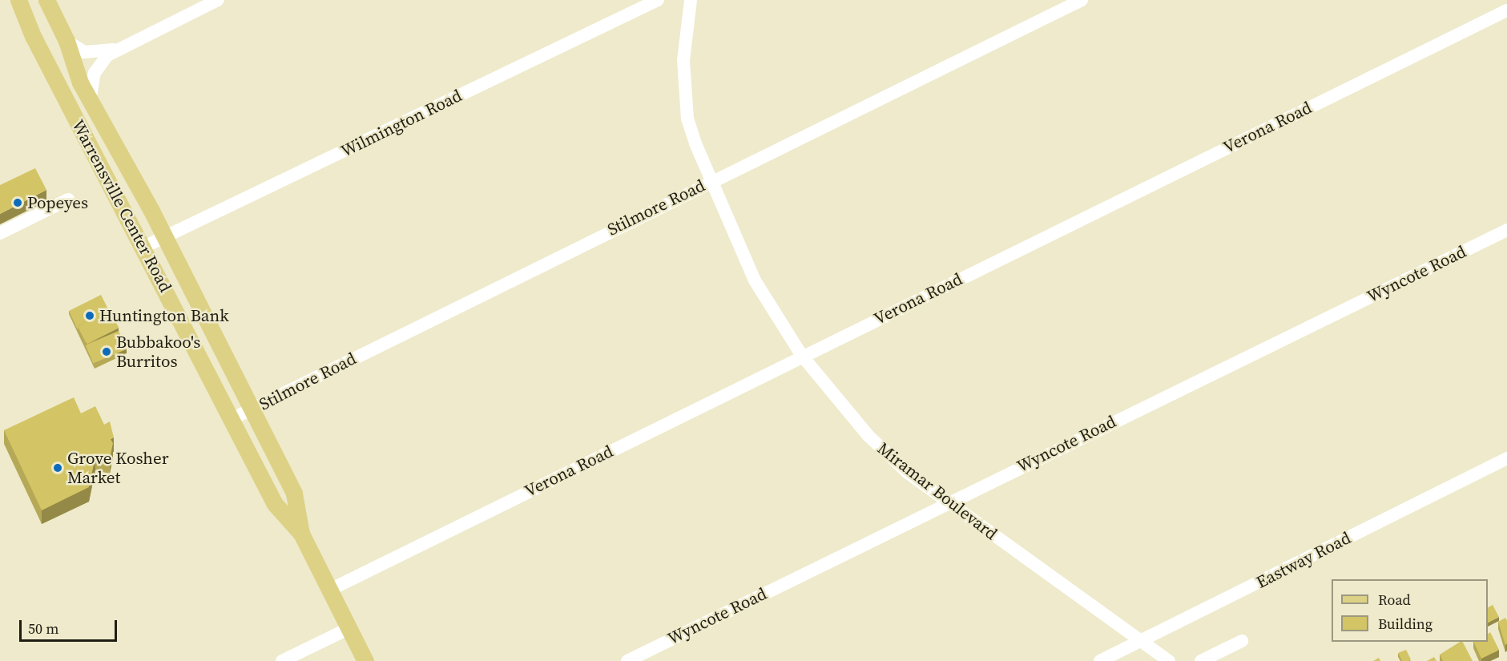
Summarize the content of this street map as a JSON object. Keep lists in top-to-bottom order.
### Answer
{
  "streets": {
    "main road": ["Warrensville Center Road"],
    "street": [
      "Wilmington Road",
      "Verona Road",
      "Stilmore Road",
      "Wyncote Road",
      "Miramar Boulevard",
      "Eastway Road"
    ]
  },
  "crossings": [
    ["Wilmington Road", "Warrensville Center Road"],
    ["Verona Road", "Warrensville Center Road"],
    ["Verona Road", "Miramar Boulevard"],
    ["Warrensville Center Road", "Stilmore Road"],
    ["Stilmore Road", "Miramar Boulevard"],
    ["Wyncote Road", "Miramar Boulevard"],
    ["Miramar Boulevard", "Eastway Road"]
  ],
  "places": [
    "Popeyes",
    "Huntington Bank",
    "Bubbakoo's Burritos",
    "Grove Kosher Market"
  ],
  "legend": ["Road", "Building"],
  "scale_bar": "50 m"
}
